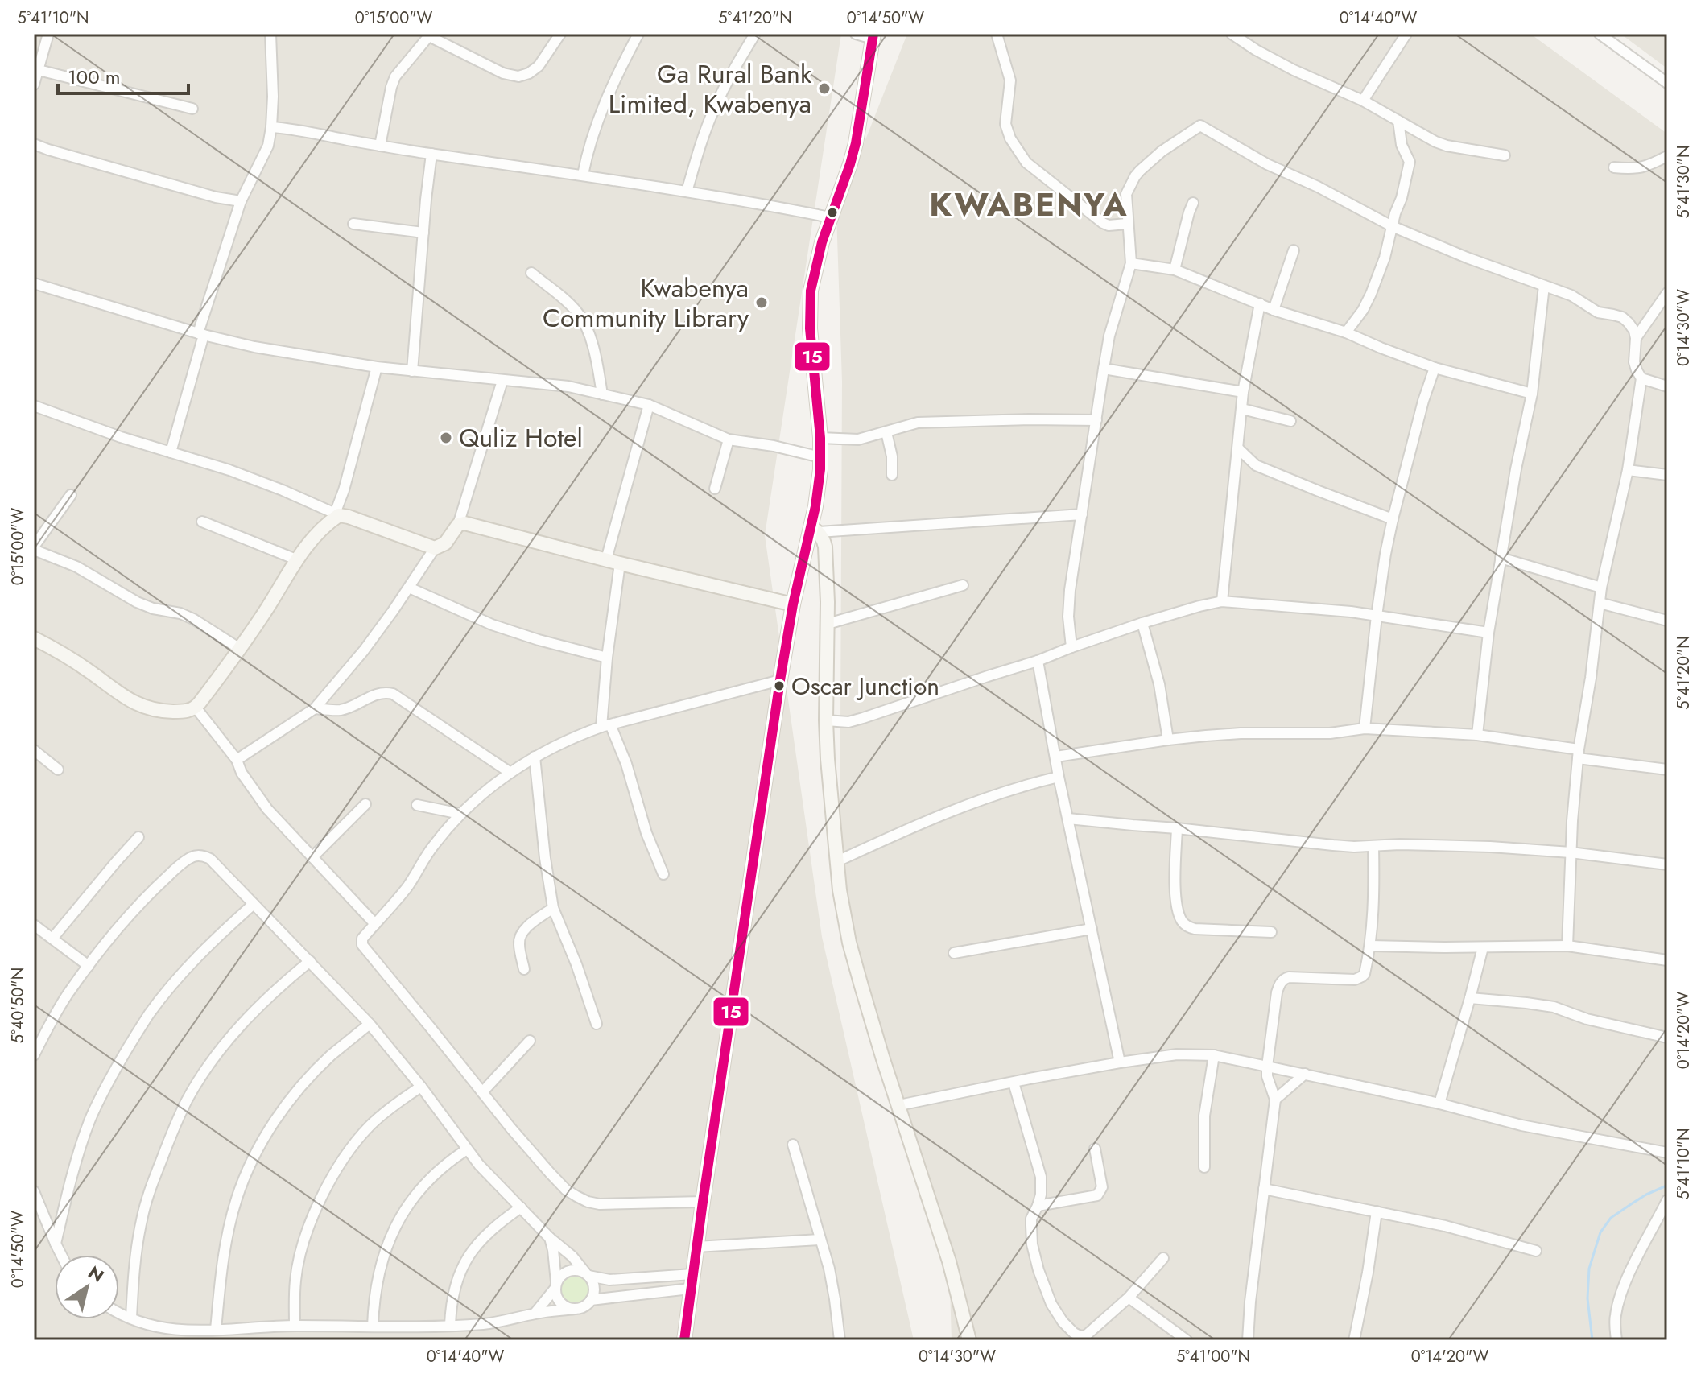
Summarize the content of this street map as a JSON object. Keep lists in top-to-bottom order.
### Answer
{
  "districts": ["KWABENYA"],
  "places": [
    "Ga Rural Bank Limited, Kwabenya",
    "Kwabenya Community Library",
    "Quliz Hotel",
    "Oscar Junction"
  ],
  "lines": ["transit line 15"],
  "scale_bar": "100 m",
  "north": "top right",
  "coordinates": [
    "5°41'10\"N",
    "0°15'00\"W",
    "5°41'20\"N",
    "0°14'50\"W",
    "0°14'40\"W",
    "5°41'30\"N",
    "0°14'30\"W",
    "5°40'50\"N",
    "0°14'20\"W",
    "5°41'00\"N"
  ]
}
